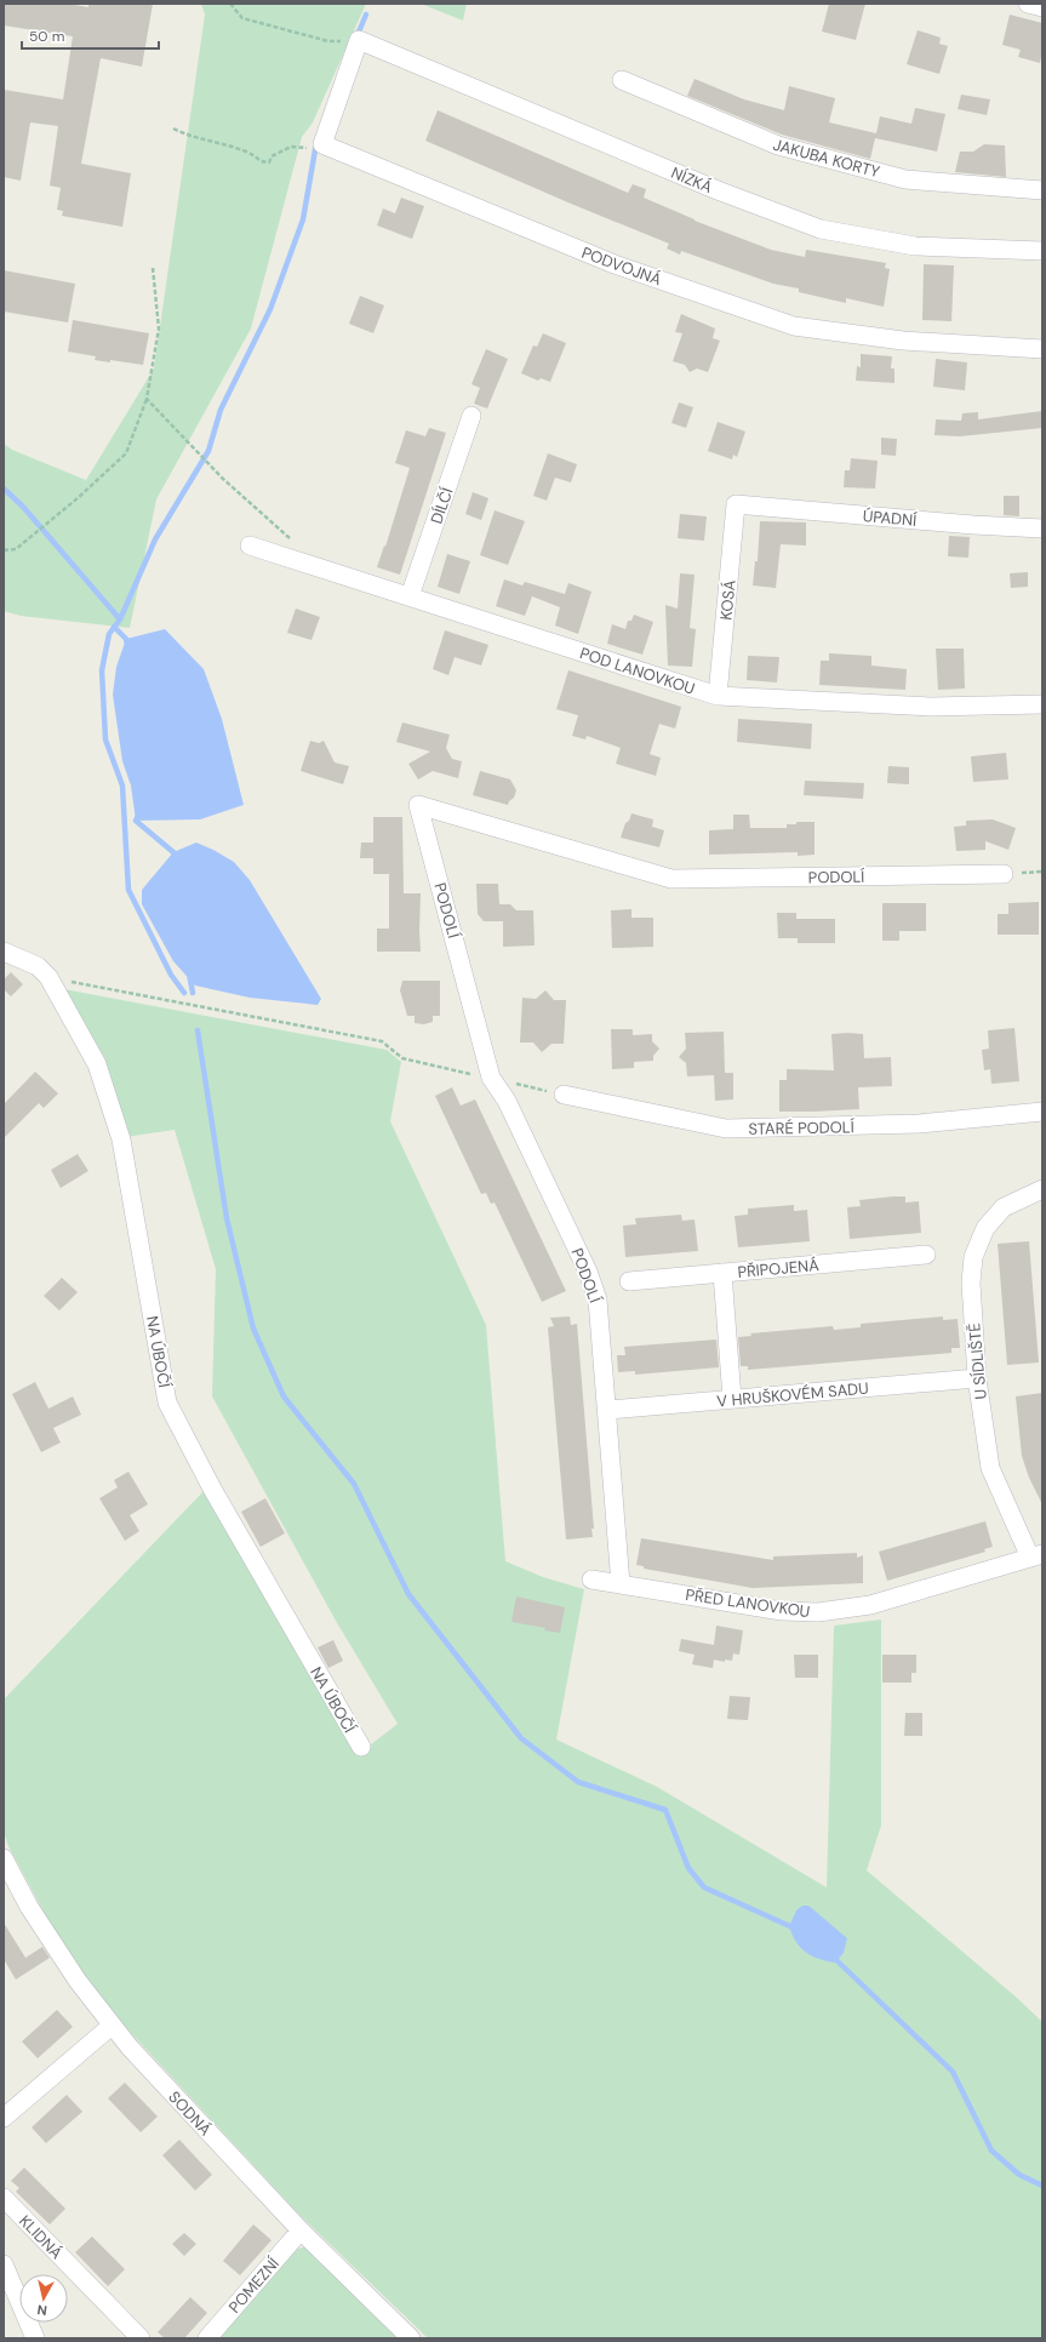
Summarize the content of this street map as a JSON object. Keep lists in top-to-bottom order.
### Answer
{
  "streets": {
    "street": [
      "JAKUBA KORTY",
      "NÍZKÁ",
      "PODVOJNÁ",
      "DÍLČÍ",
      "ÚPADNÍ",
      "KOSÁ",
      "POD LANOVKOU",
      "PODOLÍ",
      "STARÉ PODOLÍ",
      "PŘIPOJENÁ",
      "NA ÚBOČÍ",
      "U SÍDLIŠTĚ",
      "V HRUŠKOVÉM SADU",
      "PŘED LANOVKOU",
      "SODNÁ",
      "KLIDNÁ",
      "POMEZNÍ"
    ]
  },
  "crossings": [
    ["DÍLČÍ", "POD LANOVKOU"],
    ["ÚPADNÍ", "KOSÁ"],
    ["KOSÁ", "POD LANOVKOU"],
    ["PODOLÍ", "V HRUŠKOVÉM SADU"],
    ["PODOLÍ", "PŘED LANOVKOU"],
    ["U SÍDLIŠTĚ", "V HRUŠKOVÉM SADU"],
    ["U SÍDLIŠTĚ", "PŘED LANOVKOU"],
    ["SODNÁ", "POMEZNÍ"]
  ],
  "scale_bar": "50 m",
  "north": "bottom"
}
